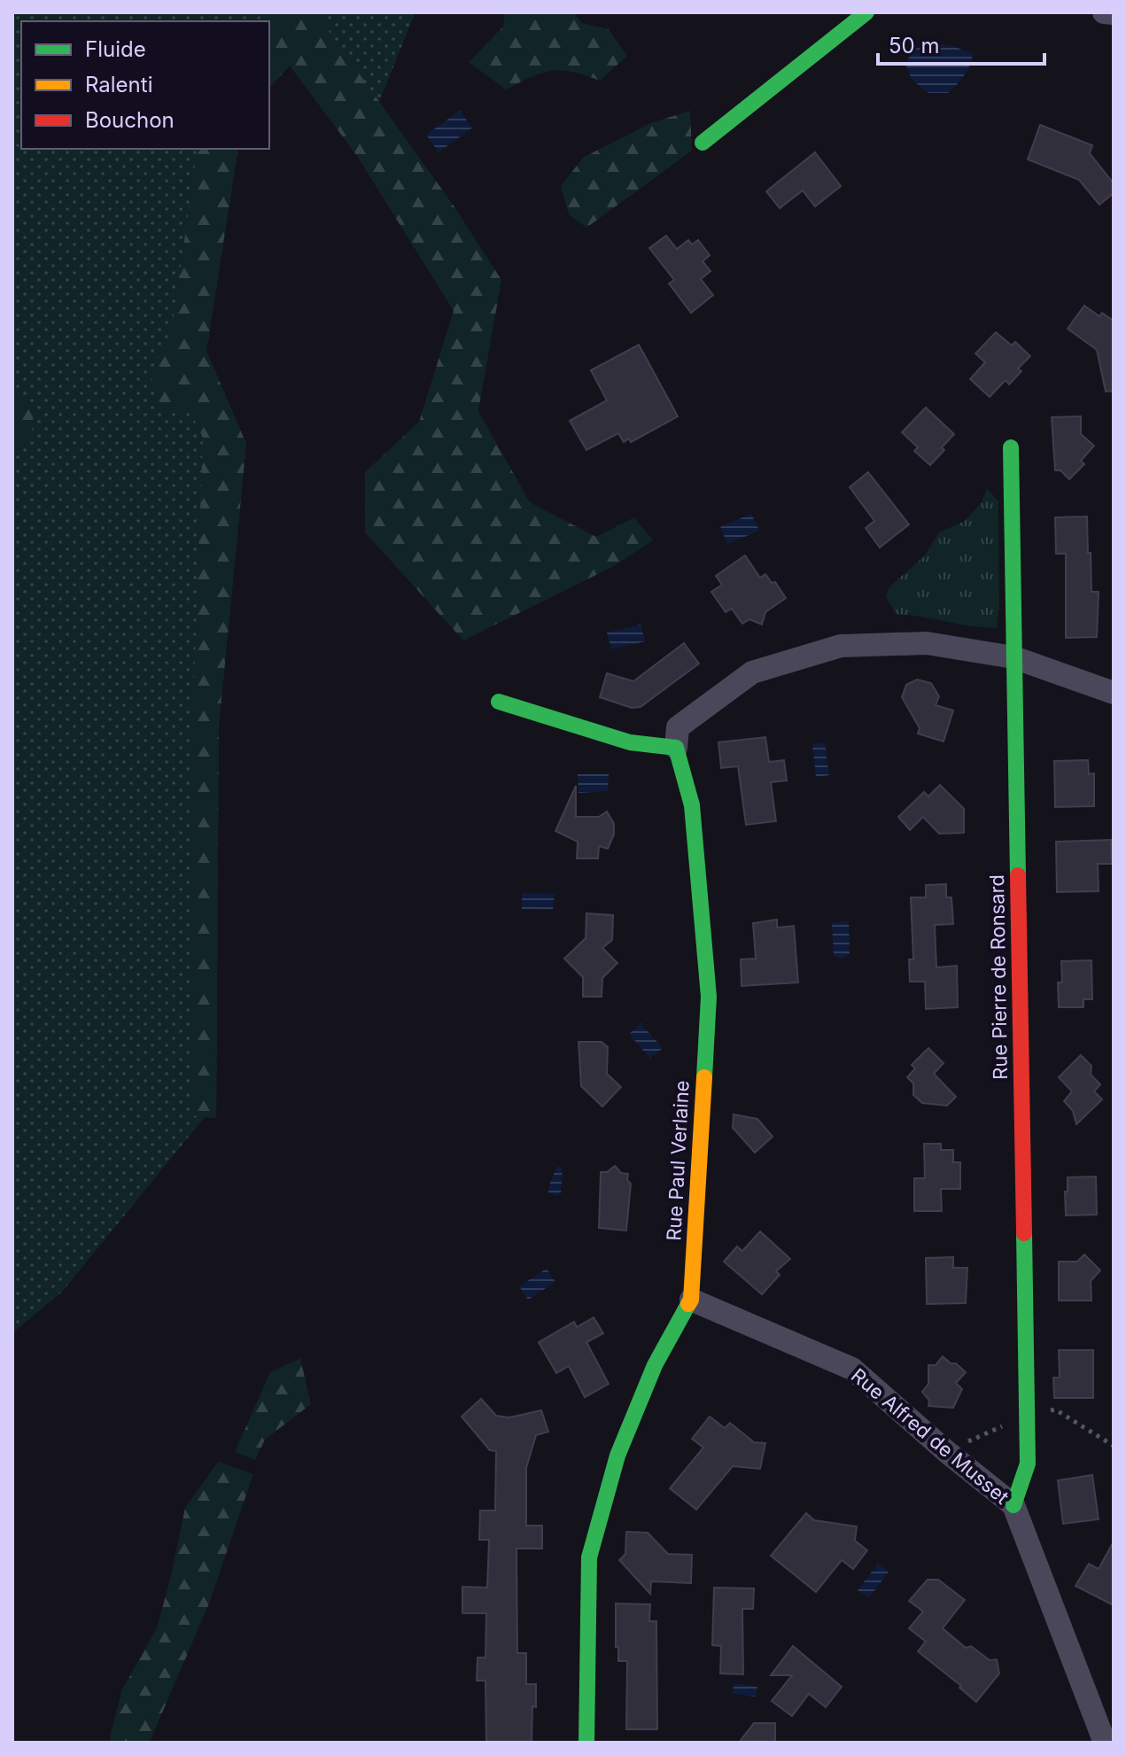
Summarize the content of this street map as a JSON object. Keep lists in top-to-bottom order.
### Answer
{
  "streets": {
    "street": ["Rue Pierre de Ronsard", "Rue Paul Verlaine", "Rue Alfred de Musset"]
  },
  "crossings": [
    ["Rue Pierre de Ronsard", "Rue Alfred de Musset"],
    ["Rue Paul Verlaine", "Rue Alfred de Musset"]
  ],
  "legend": ["Fluide", "Ralenti", "Bouchon"],
  "scale_bar": "50 m"
}
